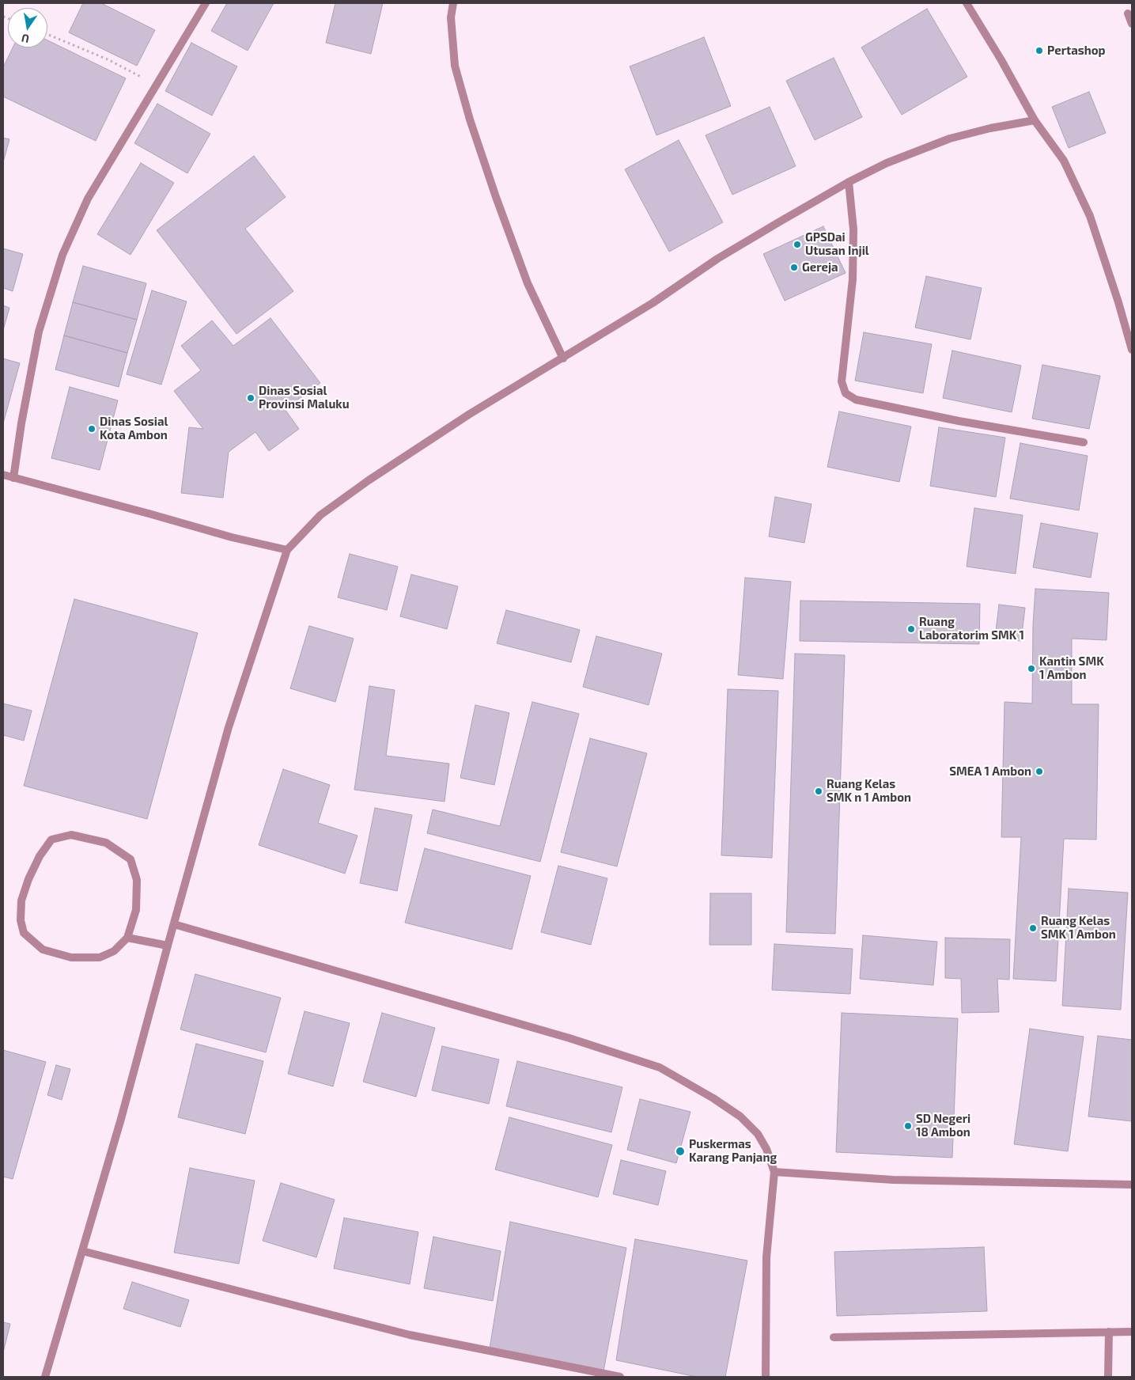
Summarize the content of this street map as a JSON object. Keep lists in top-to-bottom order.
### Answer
{
  "places": [
    "Pertashop",
    "GPSDai Utusan Injil",
    "Gereja",
    "Dinas Sosial Provinsi Maluku",
    "Dinas Sosial Kota Ambon",
    "Ruang Laboratorim SMK 1",
    "Kantin SMK 1 Ambon",
    "SMEA 1 Ambon",
    "Ruang Kelas SMK n 1 Ambon",
    "Ruang Kelas SMK 1 Ambon",
    "SD Negeri 18 Ambon",
    "Puskermas Karang Panjang"
  ],
  "north": "bottom"
}
